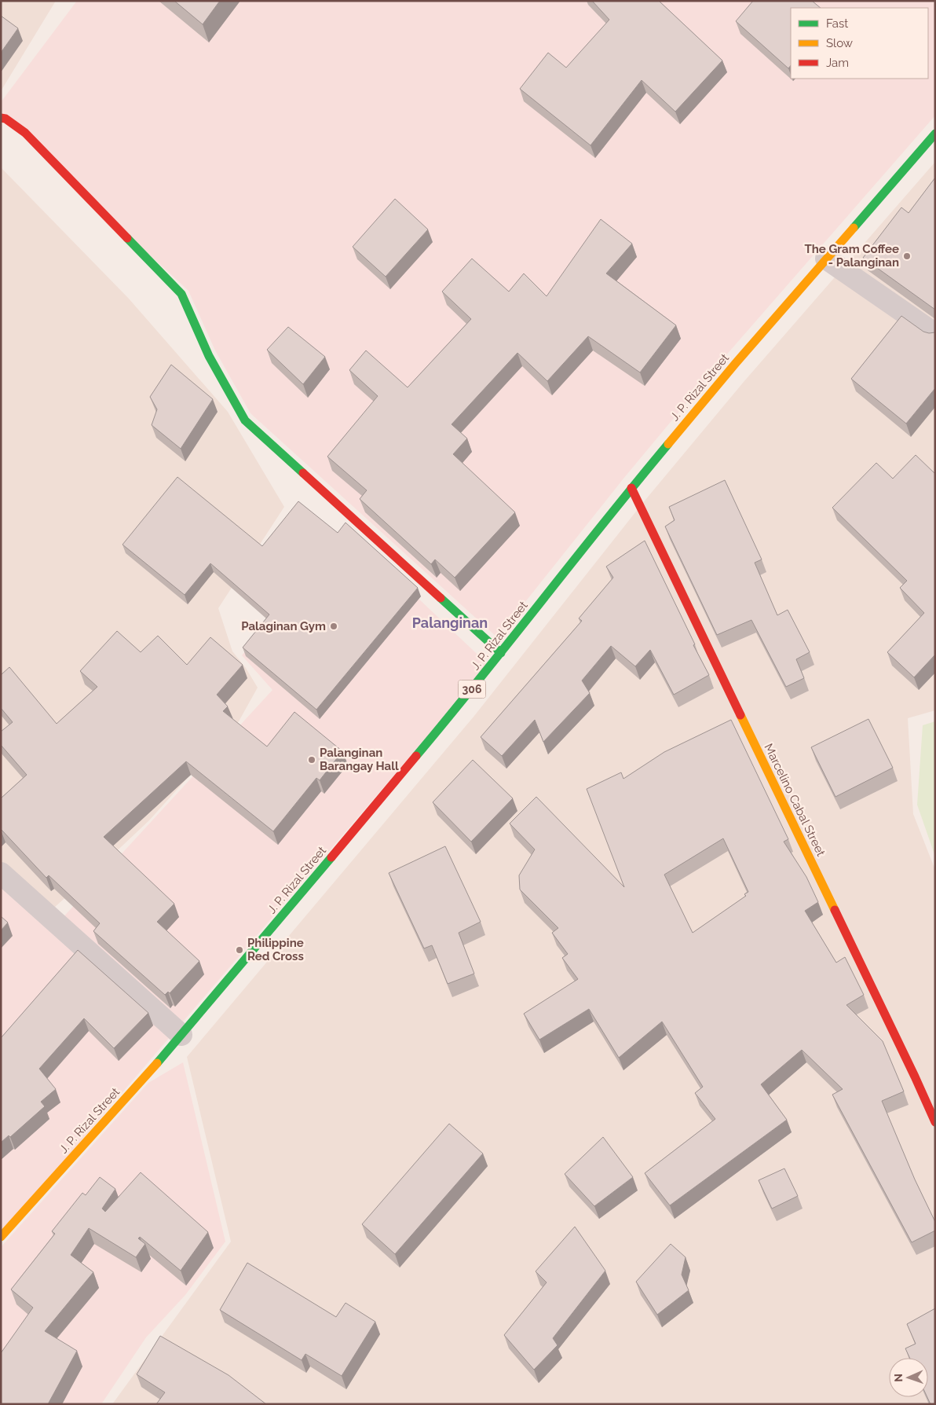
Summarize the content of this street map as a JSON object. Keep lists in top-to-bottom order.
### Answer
{
  "streets": {
    "main road": ["J. P. Rizal Street", "306", "Marcelino Cabal Street"]
  },
  "crossings": [
    ["J. P. Rizal Street", "Marcelino Cabal Street"]
  ],
  "districts": ["Palanginan"],
  "places": [
    "The Gram Coffee - Palanginan",
    "Palaginan Gym",
    "Palanginan Barangay Hall",
    "Philippine Red Cross"
  ],
  "legend": ["Fast", "Slow", "Jam"],
  "north": "left"
}
